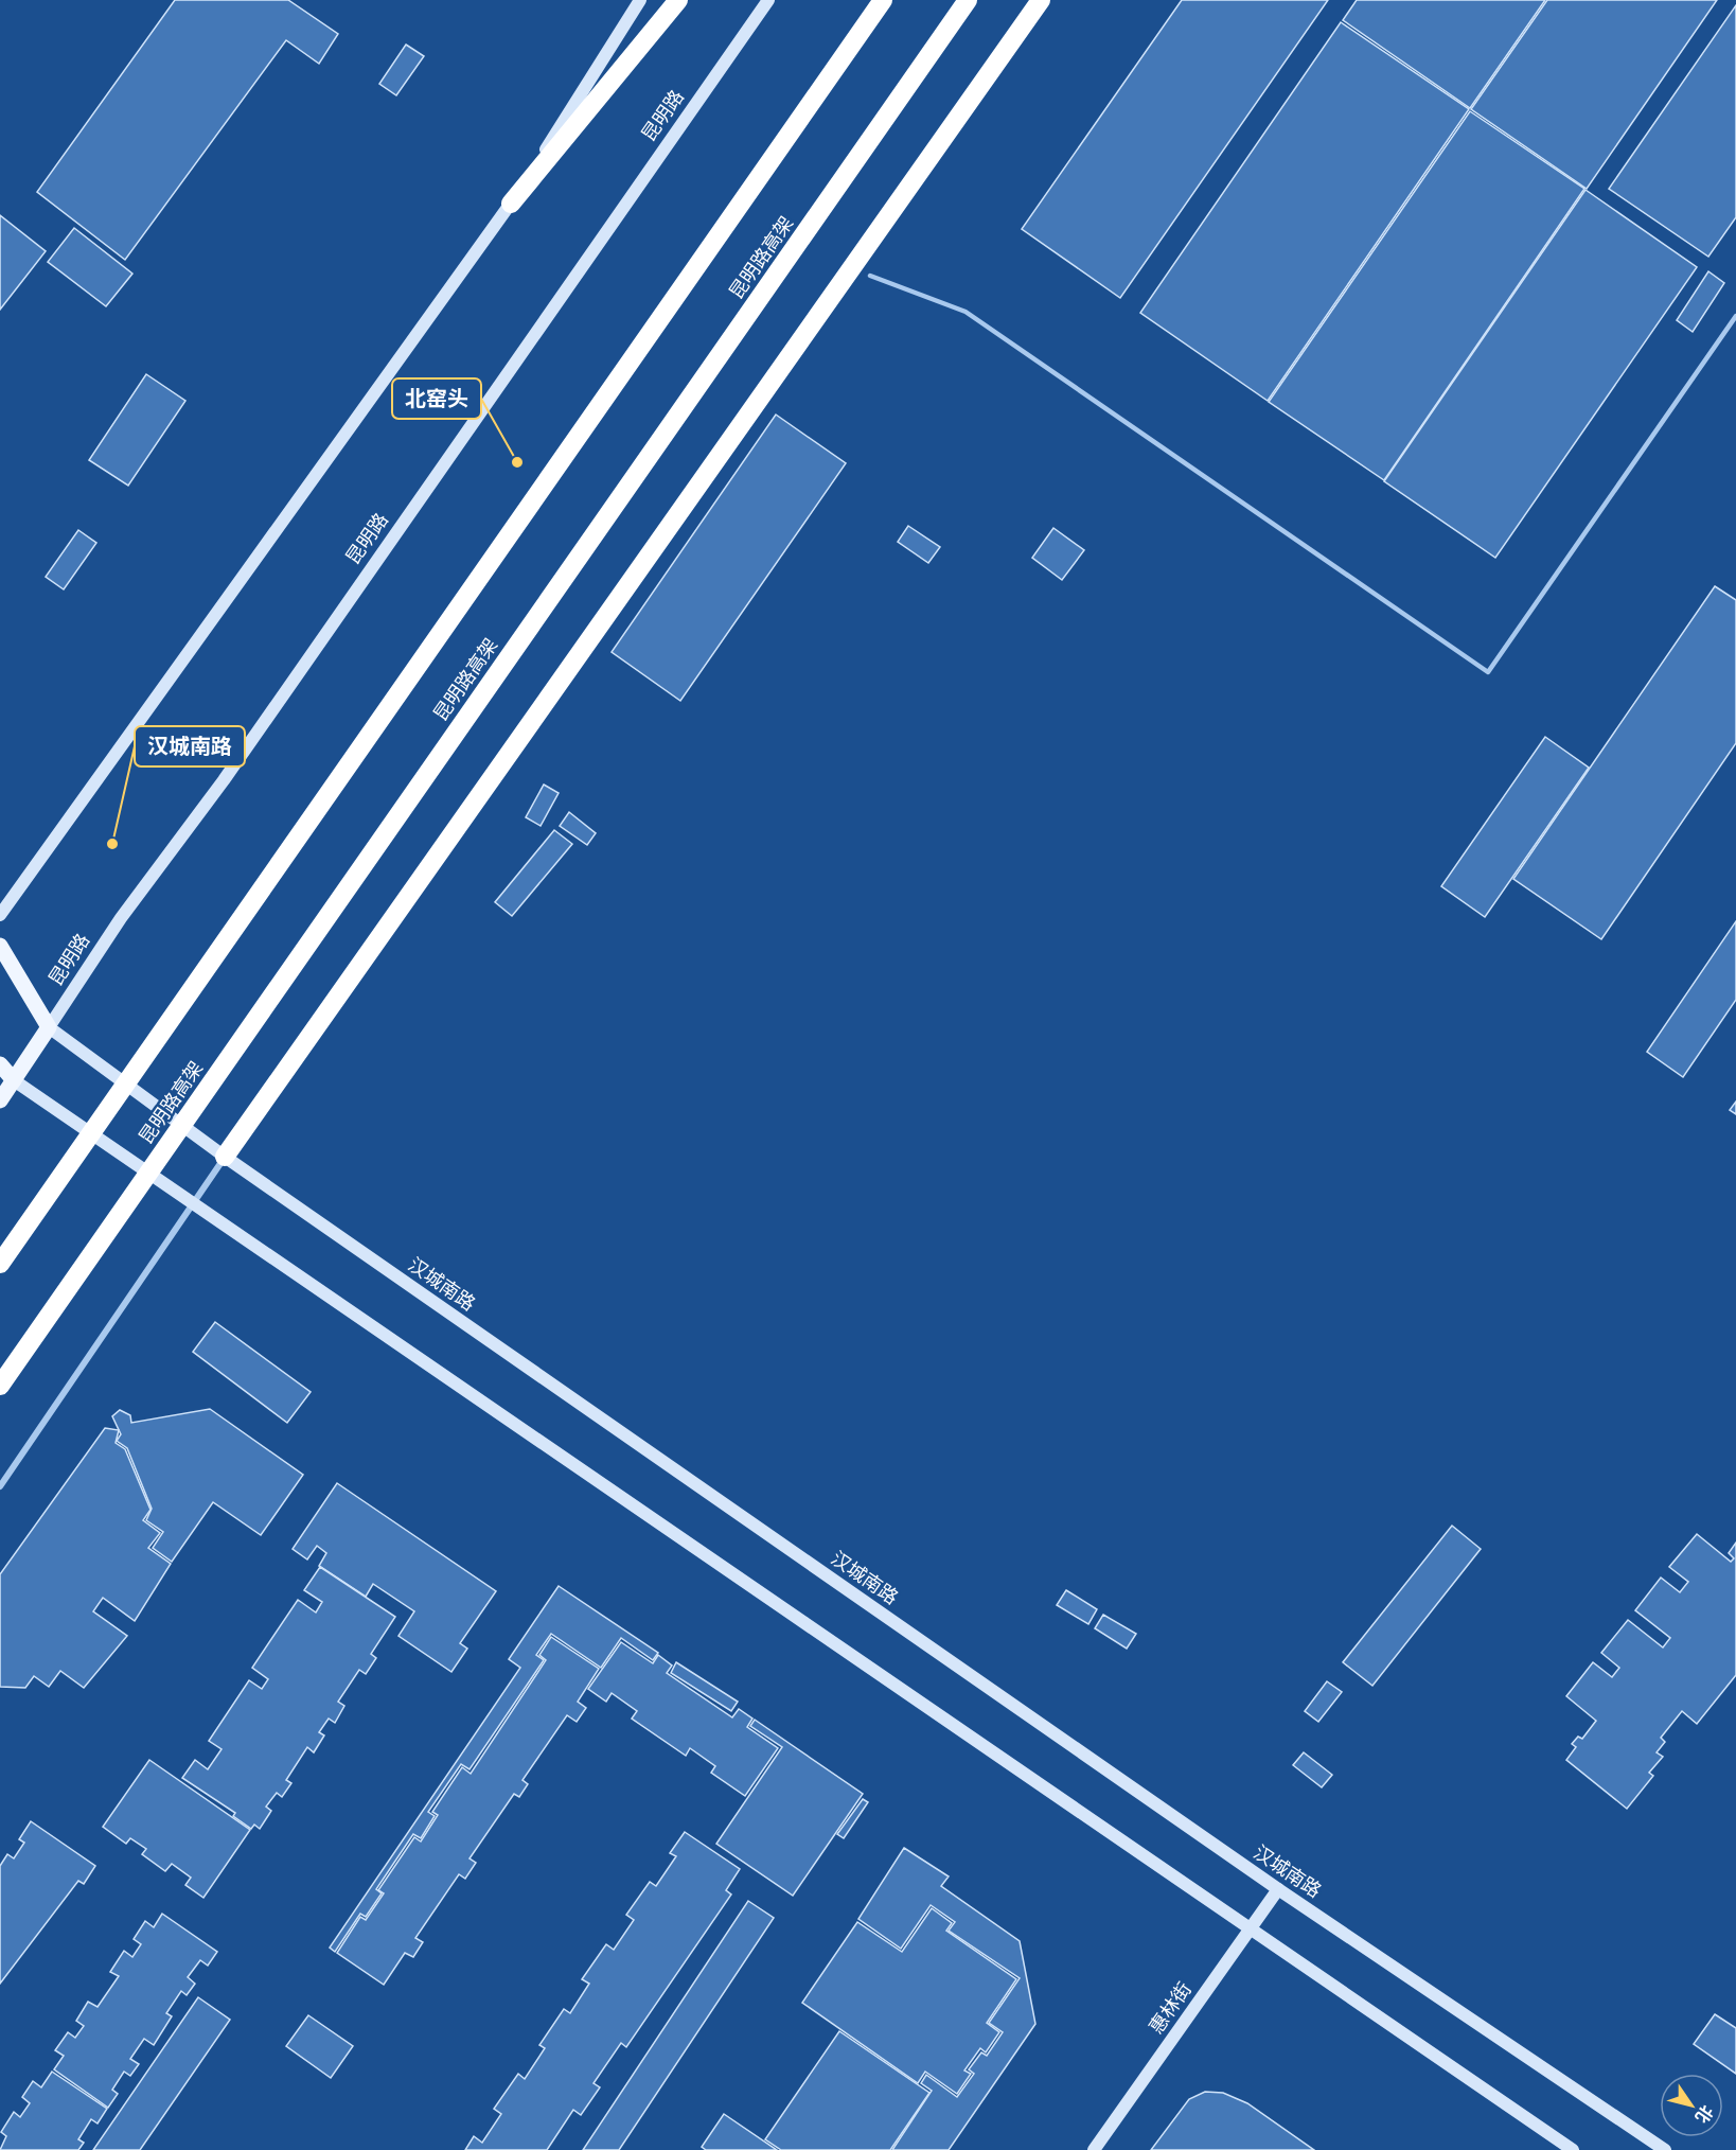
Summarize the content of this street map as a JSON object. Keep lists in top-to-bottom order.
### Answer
{
  "streets": {
    "highway": ["昆明路高架"],
    "main road": ["昆明路", "汉城南路", "惠林街"]
  },
  "crossings": [
    ["昆明路", "汉城南路"],
    ["汉城南路", "惠林街"]
  ],
  "places": ["北窑头", "汉城南路"],
  "north": "bottom right"
}
